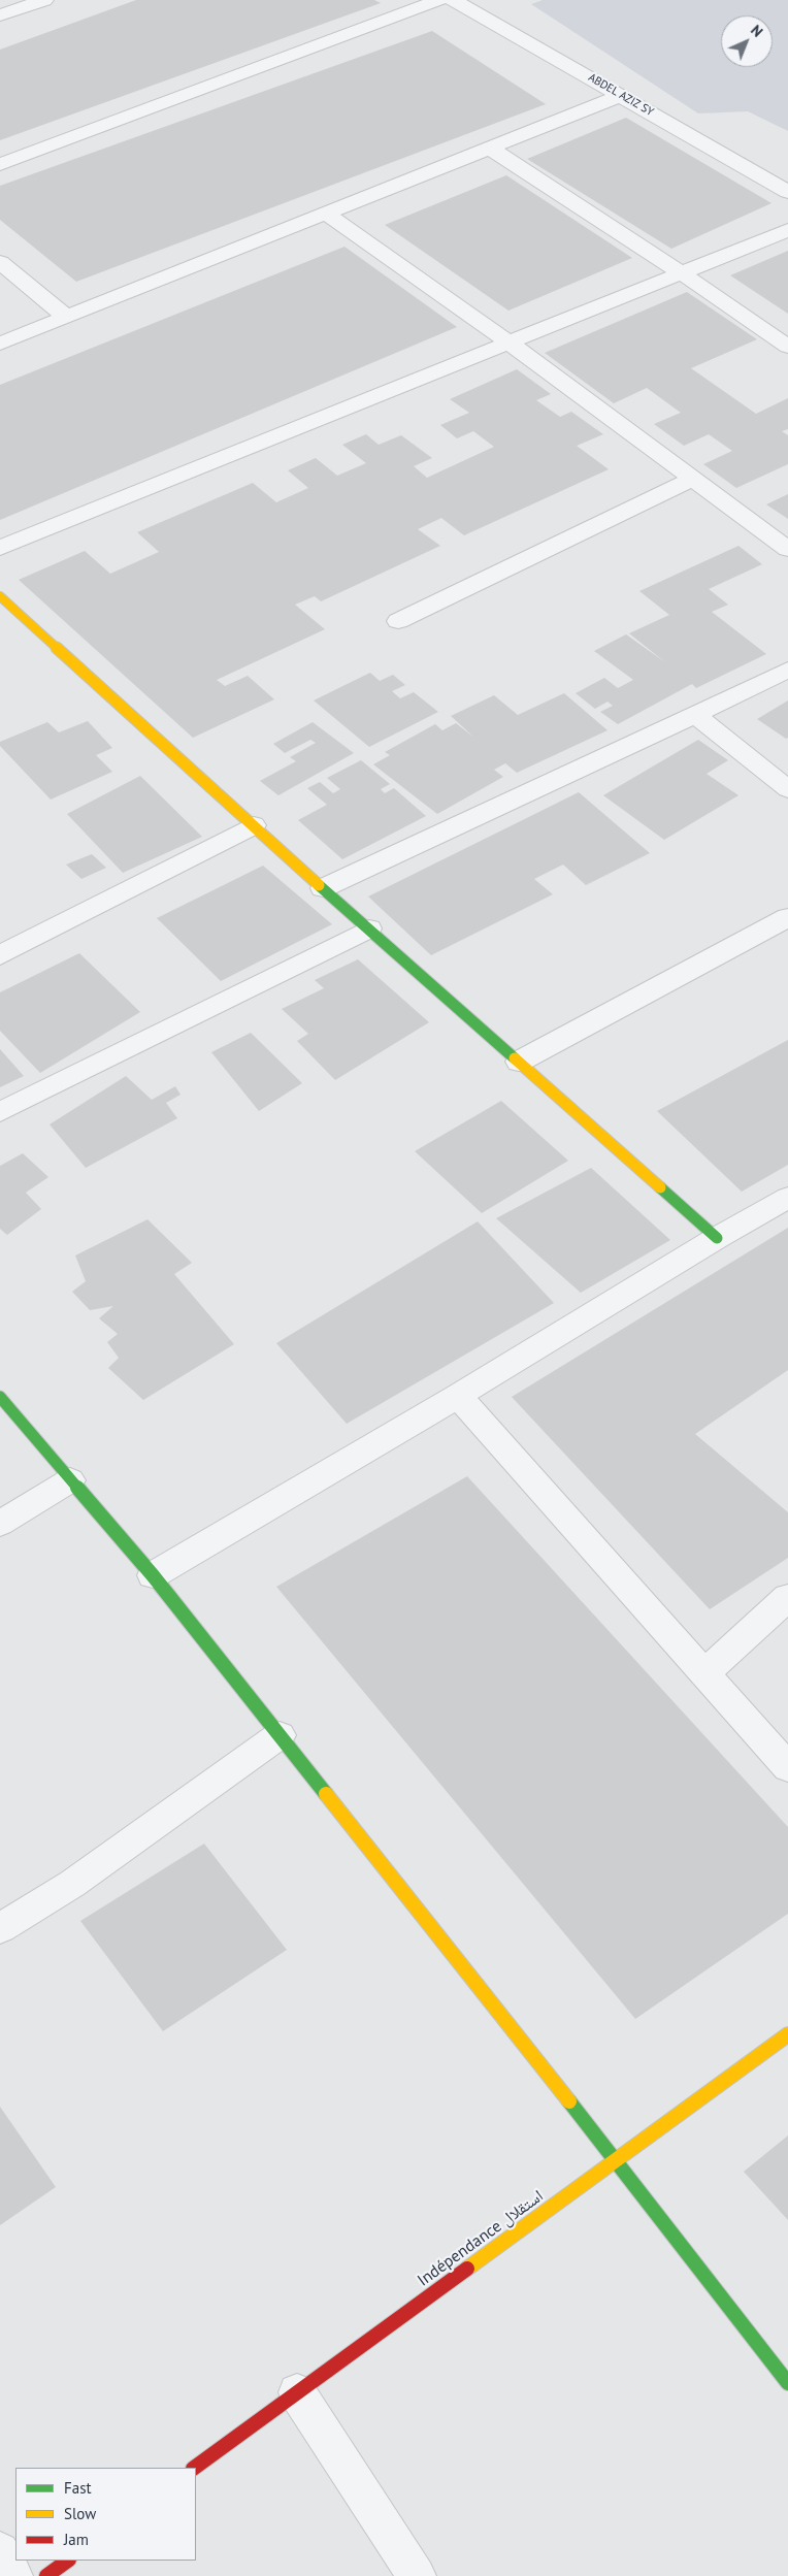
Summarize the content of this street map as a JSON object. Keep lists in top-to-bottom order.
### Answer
{
  "streets": {
    "street": ["ABDEL AZIZ SY", "Indépendance استقلال"]
  },
  "legend": ["Fast", "Slow", "Jam"],
  "north": "top right"
}
